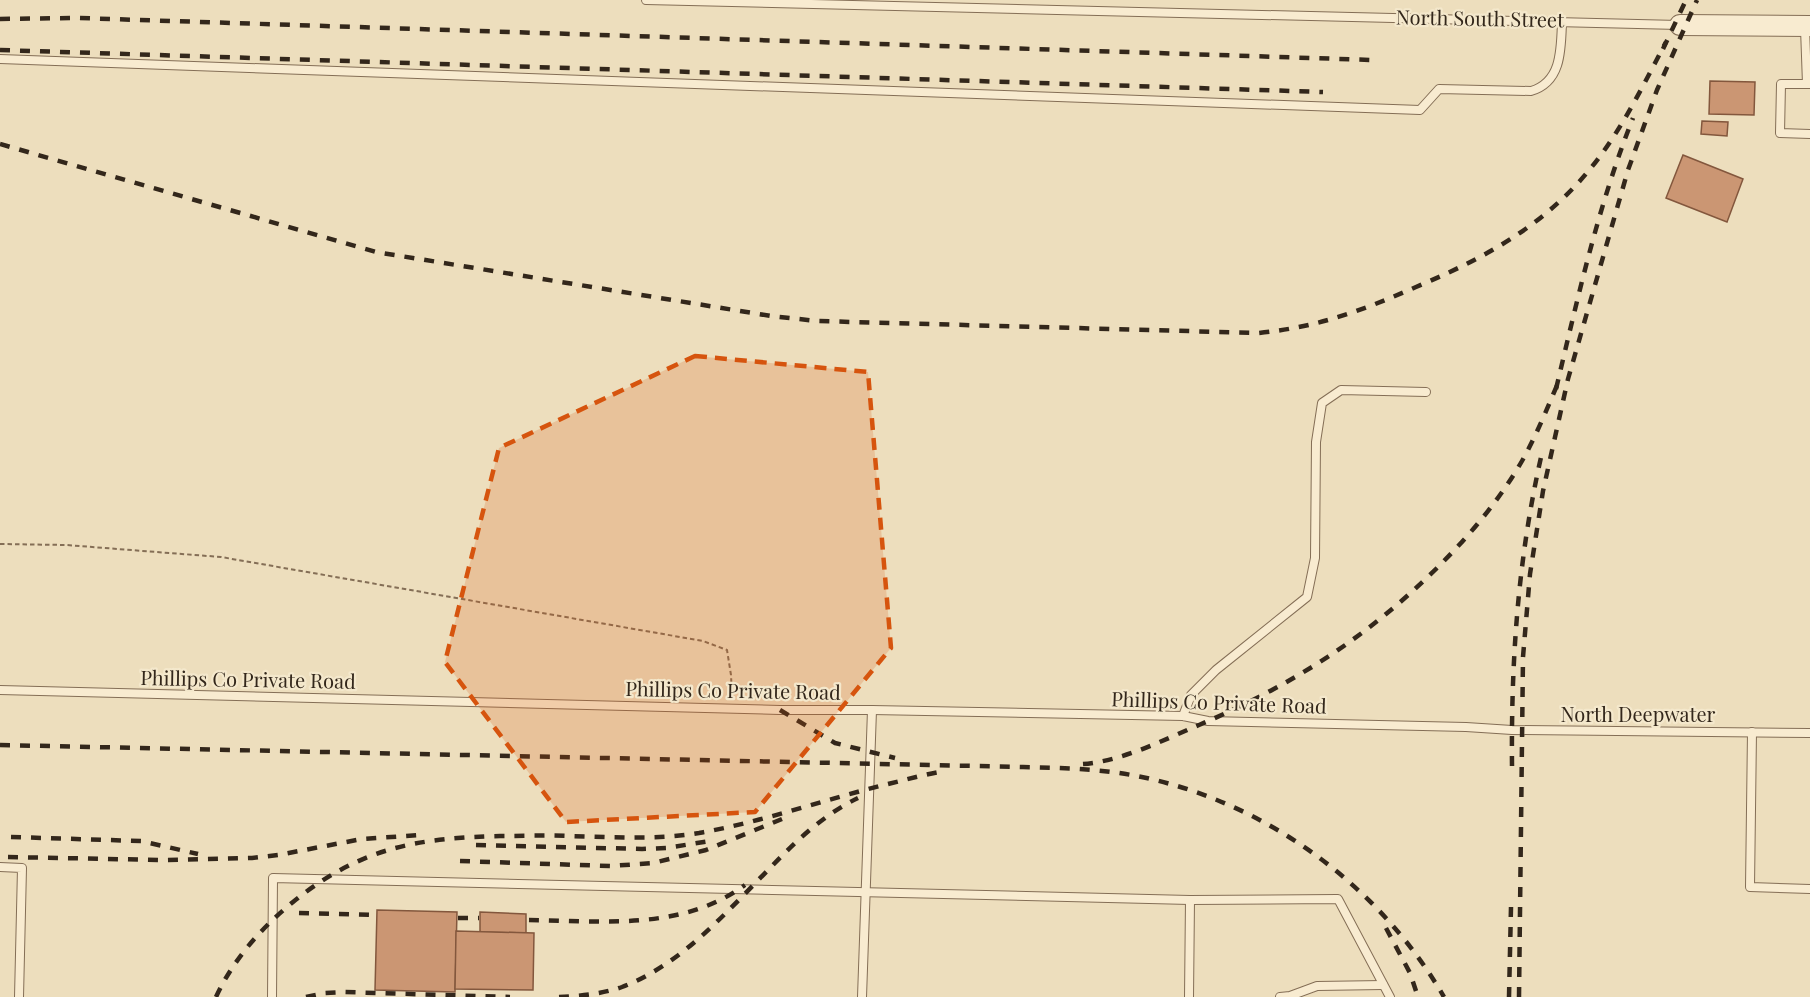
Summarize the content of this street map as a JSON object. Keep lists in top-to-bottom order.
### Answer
{
  "streets": {
    "street": ["North South Street"],
    "lane": ["Phillips Co Private Road", "North Deepwater"]
  },
  "crossings": [
    ["Phillips Co Private Road", "North Deepwater"]
  ]
}
